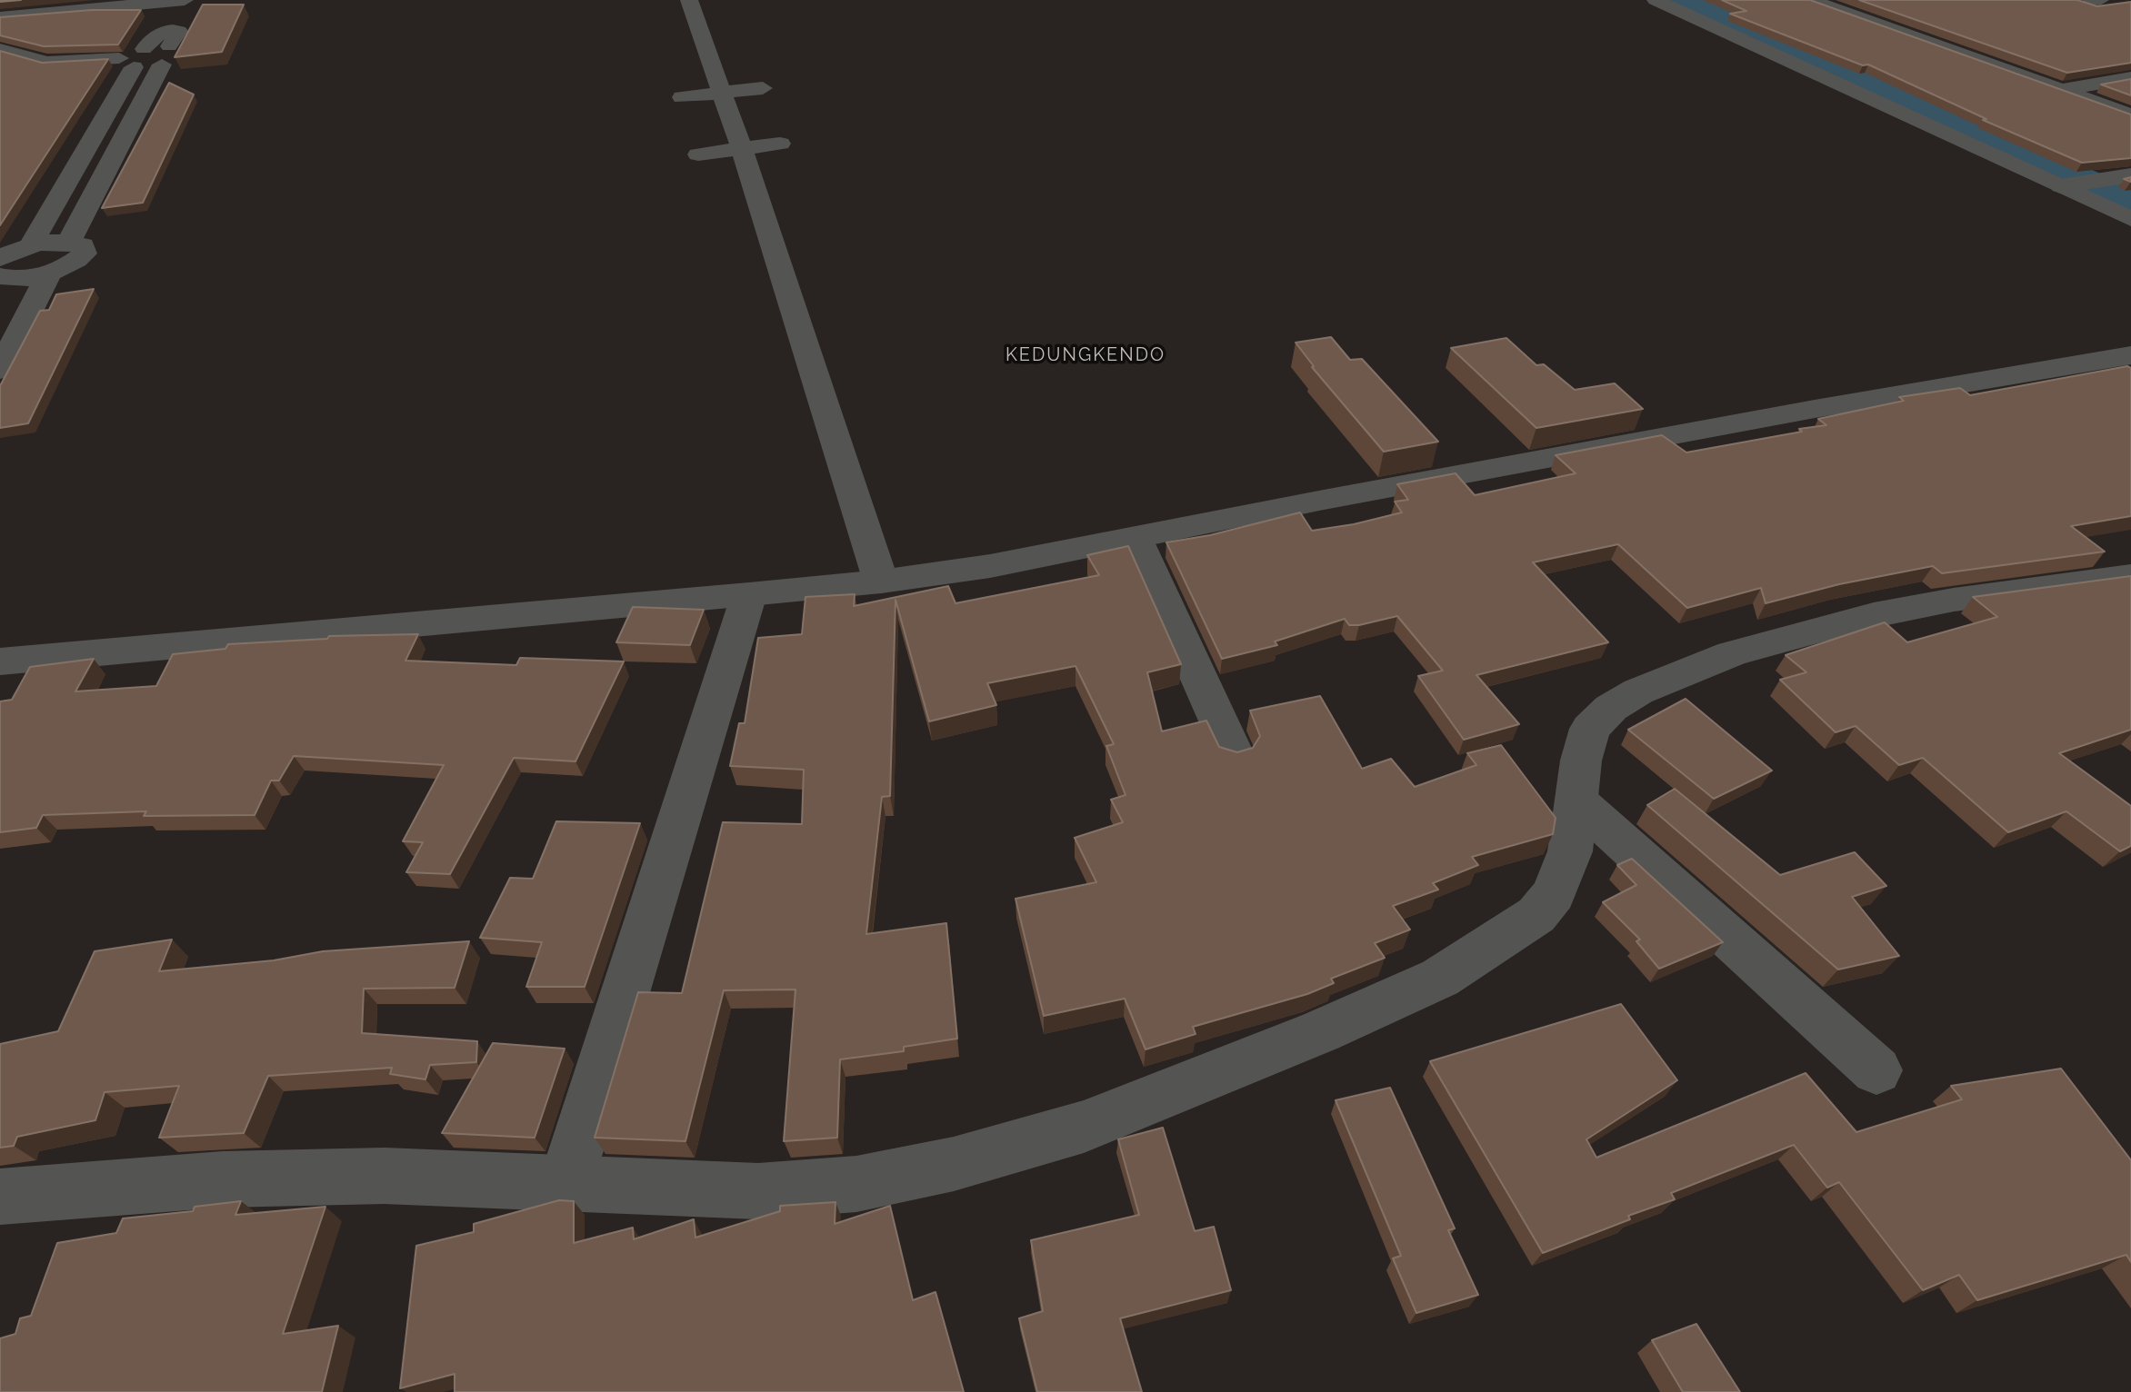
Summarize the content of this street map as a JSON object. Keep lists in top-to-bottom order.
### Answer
{
  "districts": ["KEDUNGKENDO"]
}
